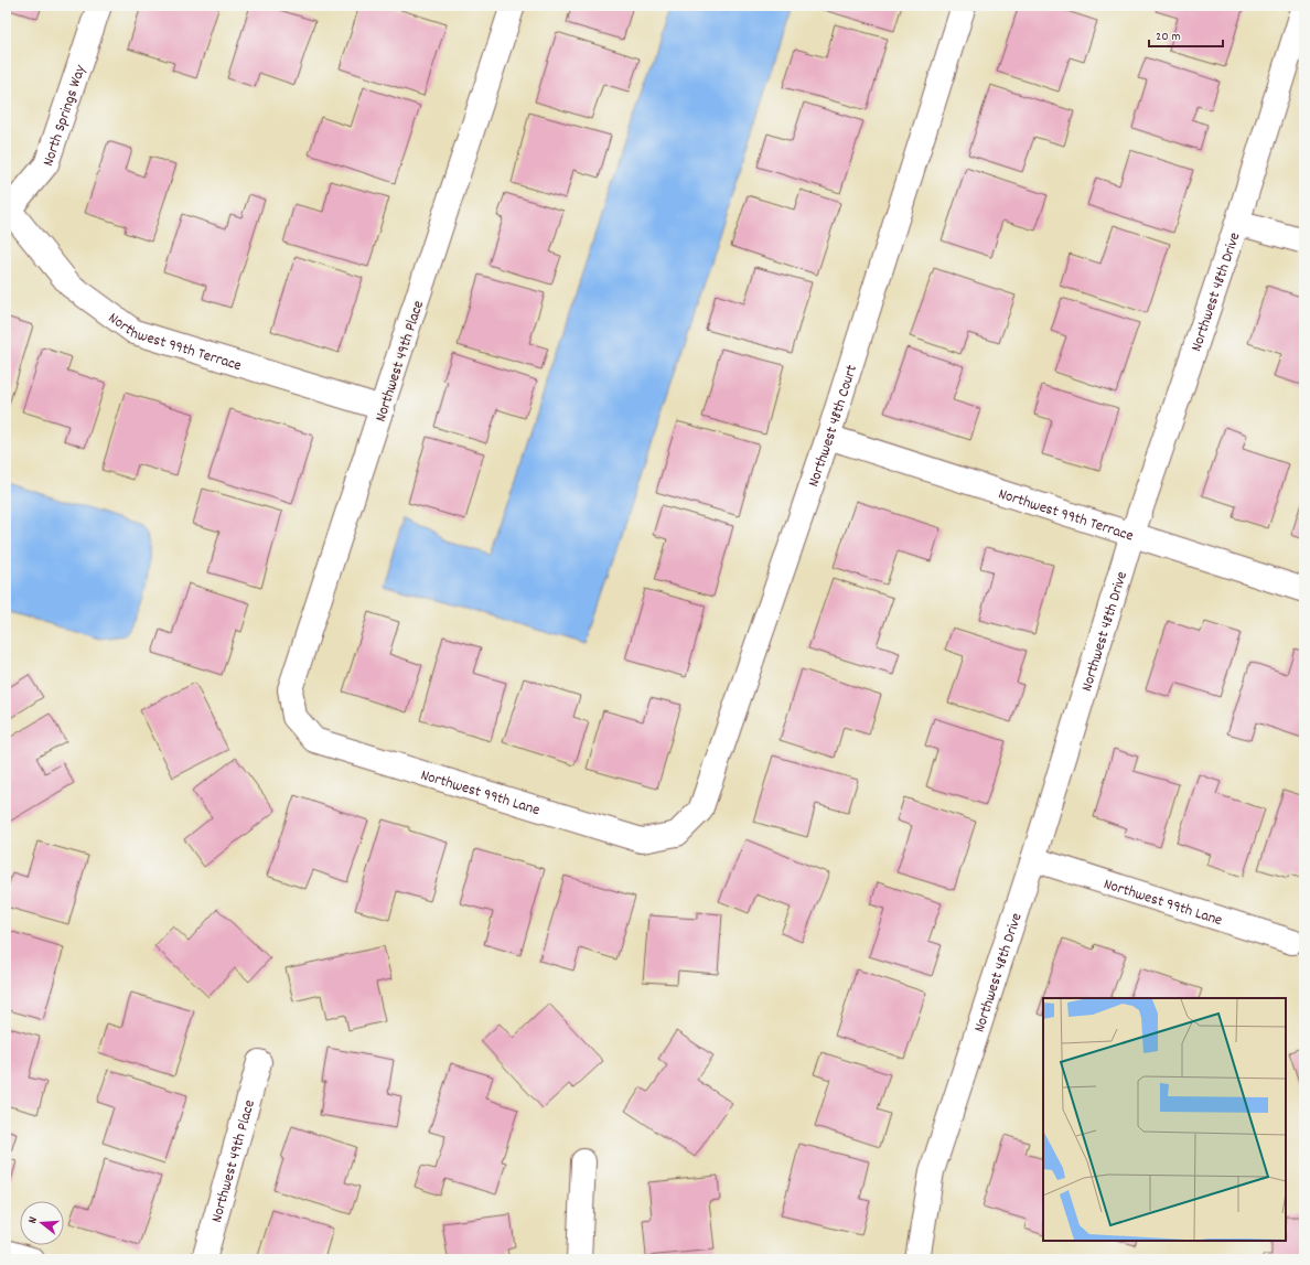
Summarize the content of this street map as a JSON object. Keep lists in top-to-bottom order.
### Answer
{
  "streets": {
    "street": [
      "North Springs Way",
      "Northwest 48th Drive",
      "Northwest 99th Terrace",
      "Northwest 49th Place",
      "Northwest 48th Court",
      "Northwest 99th Lane"
    ]
  },
  "crossings": [
    ["North Springs Way", "Northwest 99th Terrace"],
    ["Northwest 48th Drive", "Northwest 99th Terrace"],
    ["Northwest 48th Drive", "Northwest 99th Lane"],
    ["Northwest 99th Terrace", "Northwest 49th Place"],
    ["Northwest 99th Terrace", "Northwest 48th Court"],
    ["Northwest 49th Place", "Northwest 99th Lane"],
    ["Northwest 48th Court", "Northwest 99th Lane"]
  ],
  "scale_bar": "20 m",
  "north": "left"
}
